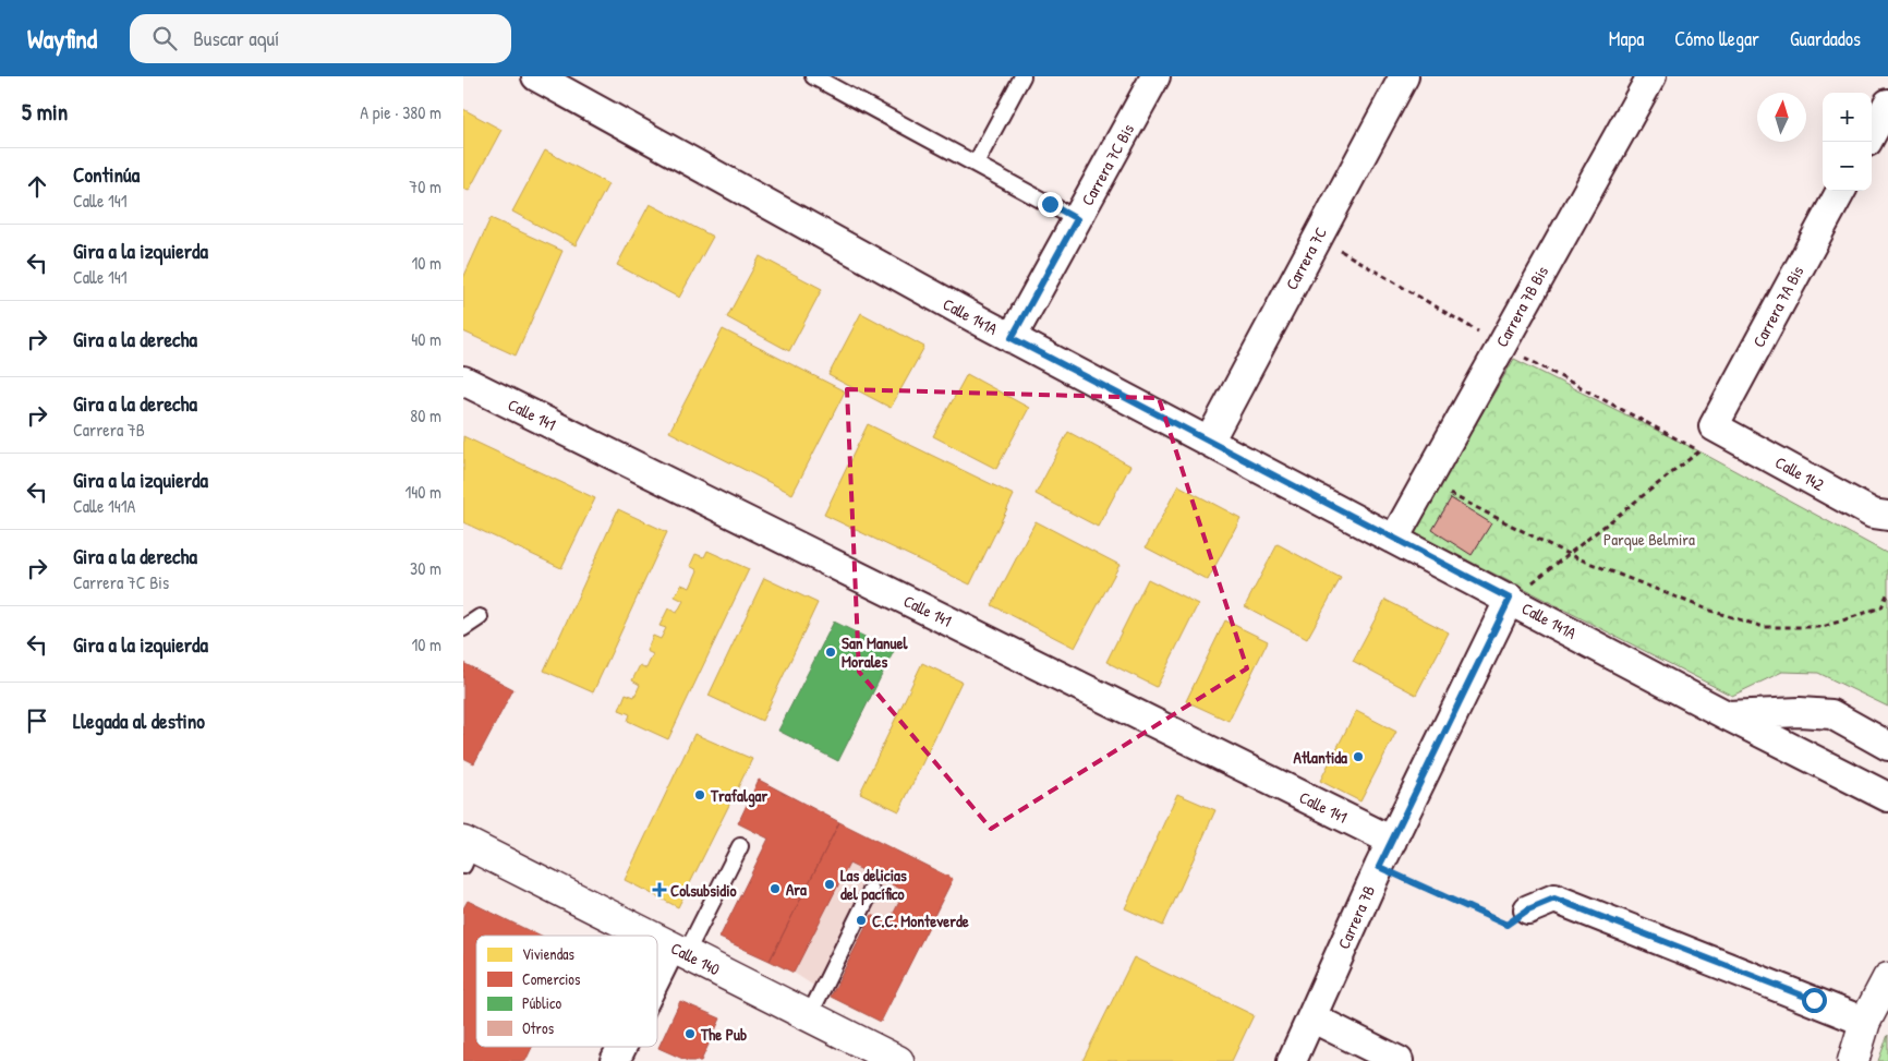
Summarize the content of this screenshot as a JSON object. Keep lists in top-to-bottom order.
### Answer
{
  "streets": {
    "street": [
      "Carrera 7C Bis",
      "Carrera 7C",
      "Carrera 7B Bis",
      "Carrera 7A Bis",
      "Calle 141A",
      "Calle 141",
      "Calle 142",
      "Carrera 7B",
      "Calle 140"
    ]
  },
  "crossings": [
    ["Carrera 7C Bis", "Calle 141A"],
    ["Carrera 7C", "Calle 141A"],
    ["Carrera 7B Bis", "Calle 141A"],
    ["Carrera 7A Bis", "Calle 142"],
    ["Calle 141A", "Carrera 7B"],
    ["Calle 141", "Carrera 7B"]
  ],
  "parks": ["Parque Belmira"],
  "places": {
    "other": [
      "San Manuel Morales",
      "Atlantida",
      "Trafalgar",
      "Las delicias del pacífico",
      "Ara",
      "C.C. Monteverde",
      "The Pub"
    ],
    "health": ["Colsubsidio"]
  },
  "legend": [
    "Viviendas",
    "Comercios",
    "Público",
    "Otros"
  ],
  "north": "top",
  "page": {
    "header": "Wayfind",
    "search": "Buscar aquí",
    "nav": ["Mapa", "Cómo llegar", "Guardados"],
    "heading": ["5 min", "A pie · 380 m"],
    "map_buttons": ["+", "−"],
    "list": [
      ["Continúa", "Calle 141", "70 m"],
      ["Gira a la izquierda", "Calle 141", "10 m"],
      ["Gira a la derecha", "40 m"],
      ["Gira a la derecha", "Carrera 7B", "80 m"],
      ["Gira a la izquierda", "Calle 141A", "140 m"],
      ["Gira a la derecha", "Carrera 7C Bis", "30 m"],
      ["Gira a la izquierda", "10 m"],
      "Llegada al destino"
    ]
  }
}
